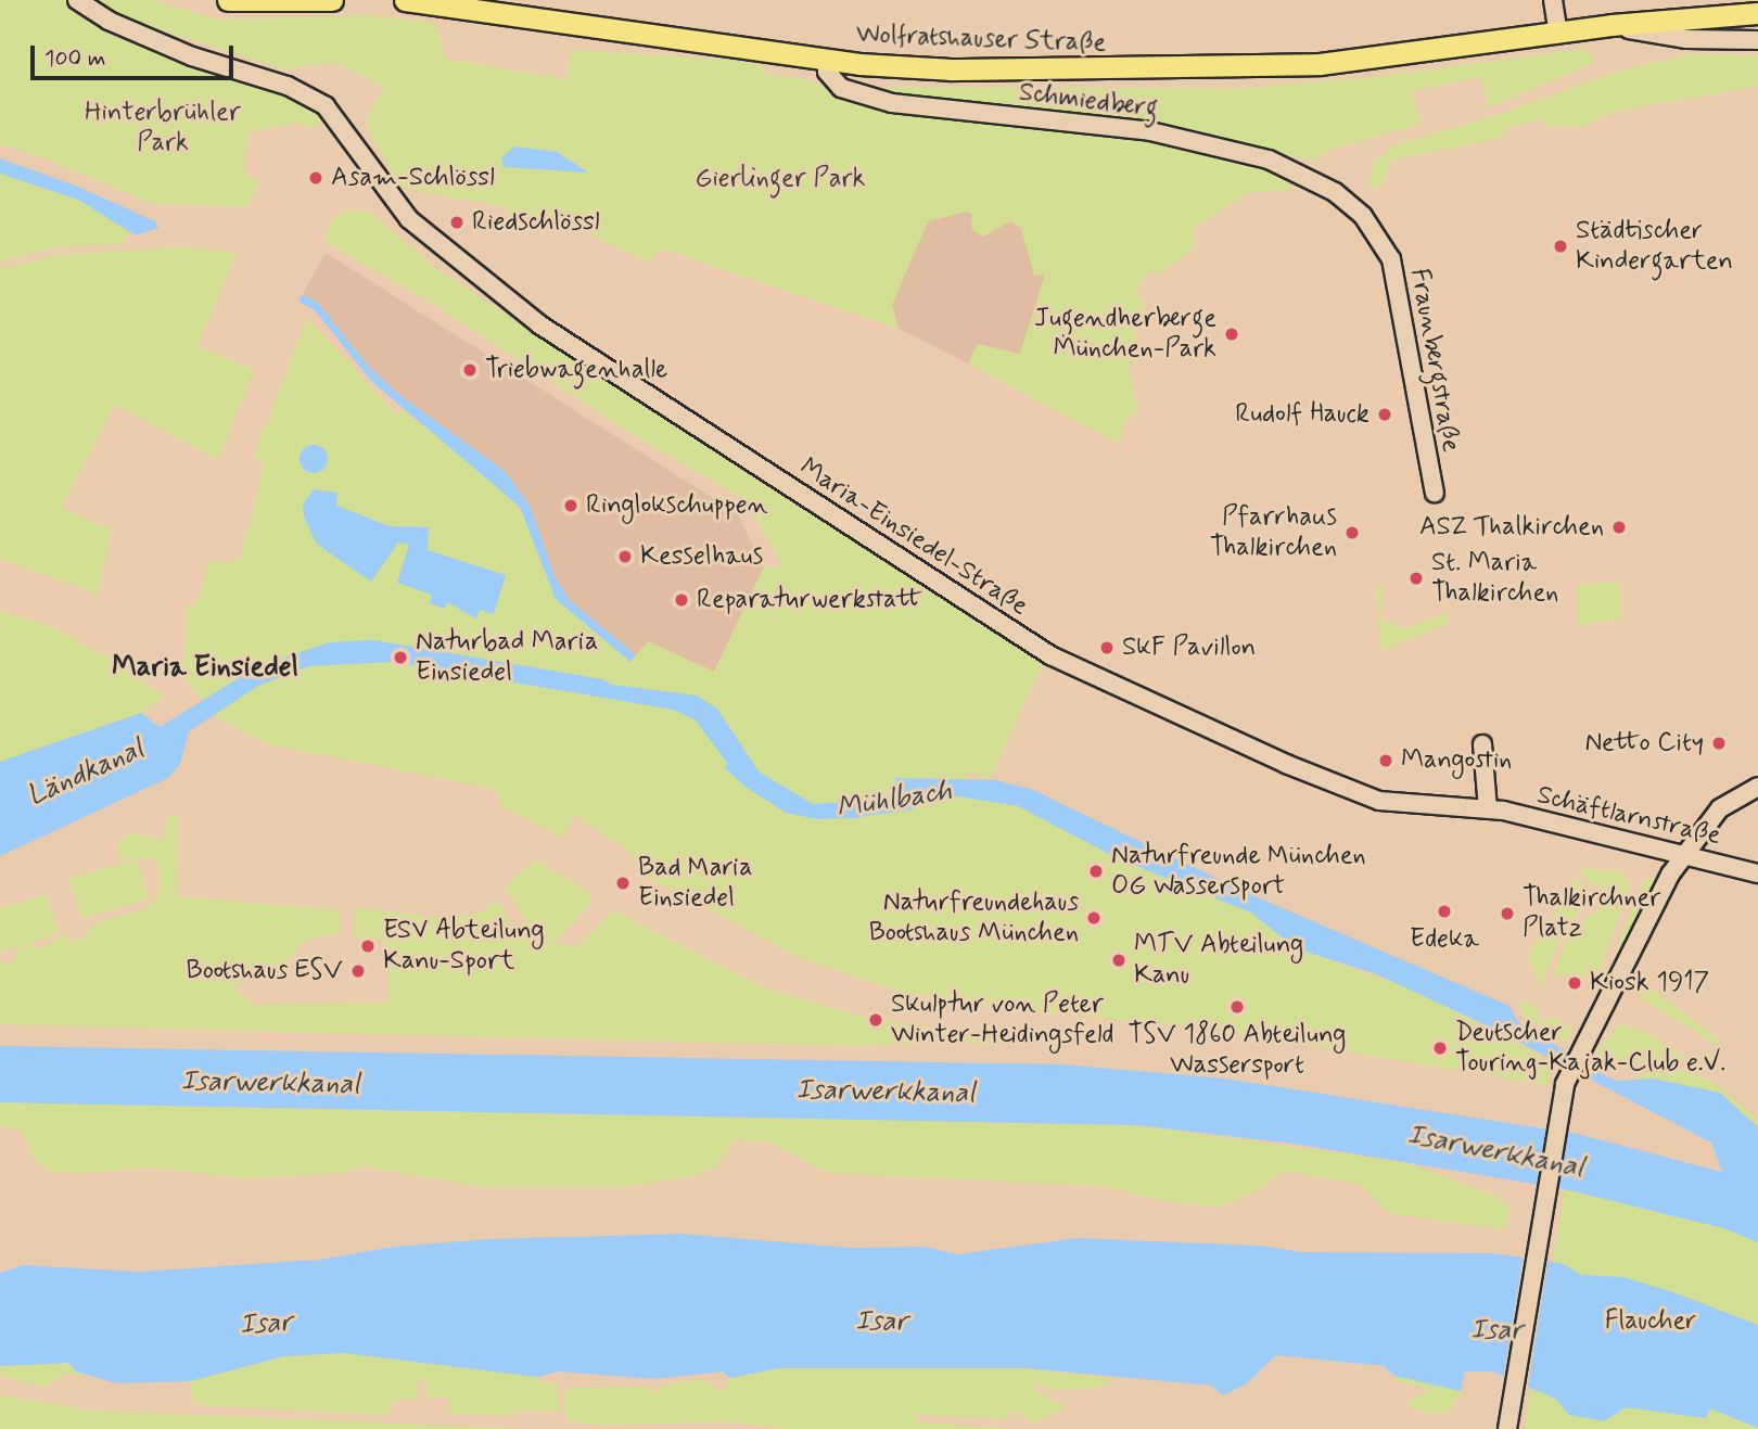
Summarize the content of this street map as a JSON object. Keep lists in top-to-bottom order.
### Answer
{
  "streets": {
    "main road": ["Wolfratshauser Straße"],
    "street": [
      "Schmiedberg",
      "Fraunbergstraße",
      "Maria-Einsiedel-Straße",
      "Schäftlarnstraße"
    ]
  },
  "crossings": [
    ["Wolfratshauser Straße", "Schmiedberg"],
    ["Schmiedberg", "Fraunbergstraße"],
    ["Maria-Einsiedel-Straße", "Schäftlarnstraße"]
  ],
  "districts": ["Maria Einsiedel"],
  "water": [
    "Ländkanal",
    "Mühlbach",
    "Isarwerkkanal",
    "Isar"
  ],
  "parks": ["Hinterbrühler Park", "Gierlinger Park", "Flaucher"],
  "places": [
    "Asam-Schlössl",
    "Riedschlössl",
    "Städtischer Kindergarten",
    "Jugendherberge München-Park",
    "Triebwagenhalle",
    "Rudolf Hauck",
    "Ringlokschuppen",
    "ASZ Thalkirchen",
    "Pfarrhaus Thalkirchen",
    "Kesselhaus",
    "St. Maria Thalkirchen",
    "Reparaturwerkstatt",
    "SkF Pavillon",
    "Naturbad Maria Einsiedel",
    "Netto City",
    "Mangostin",
    "Naturfreunde München OG Wassersport",
    "Bad Maria Einsiedel",
    "Edeka",
    "Thalkirchner Platz",
    "Naturfreundehaus Bootshaus München",
    "ESV Abteilung Kanu-Sport",
    "MTV Abteilung Kanu",
    "Bootshaus ESV",
    "Kiosk 1917",
    "TSV 1860 Abteilung Wassersport",
    "Skulptur von Peter Winter-Heidingsfeld",
    "Deutscher Touring-Kajak-Club e.V."
  ],
  "scale_bar": "100 m"
}
